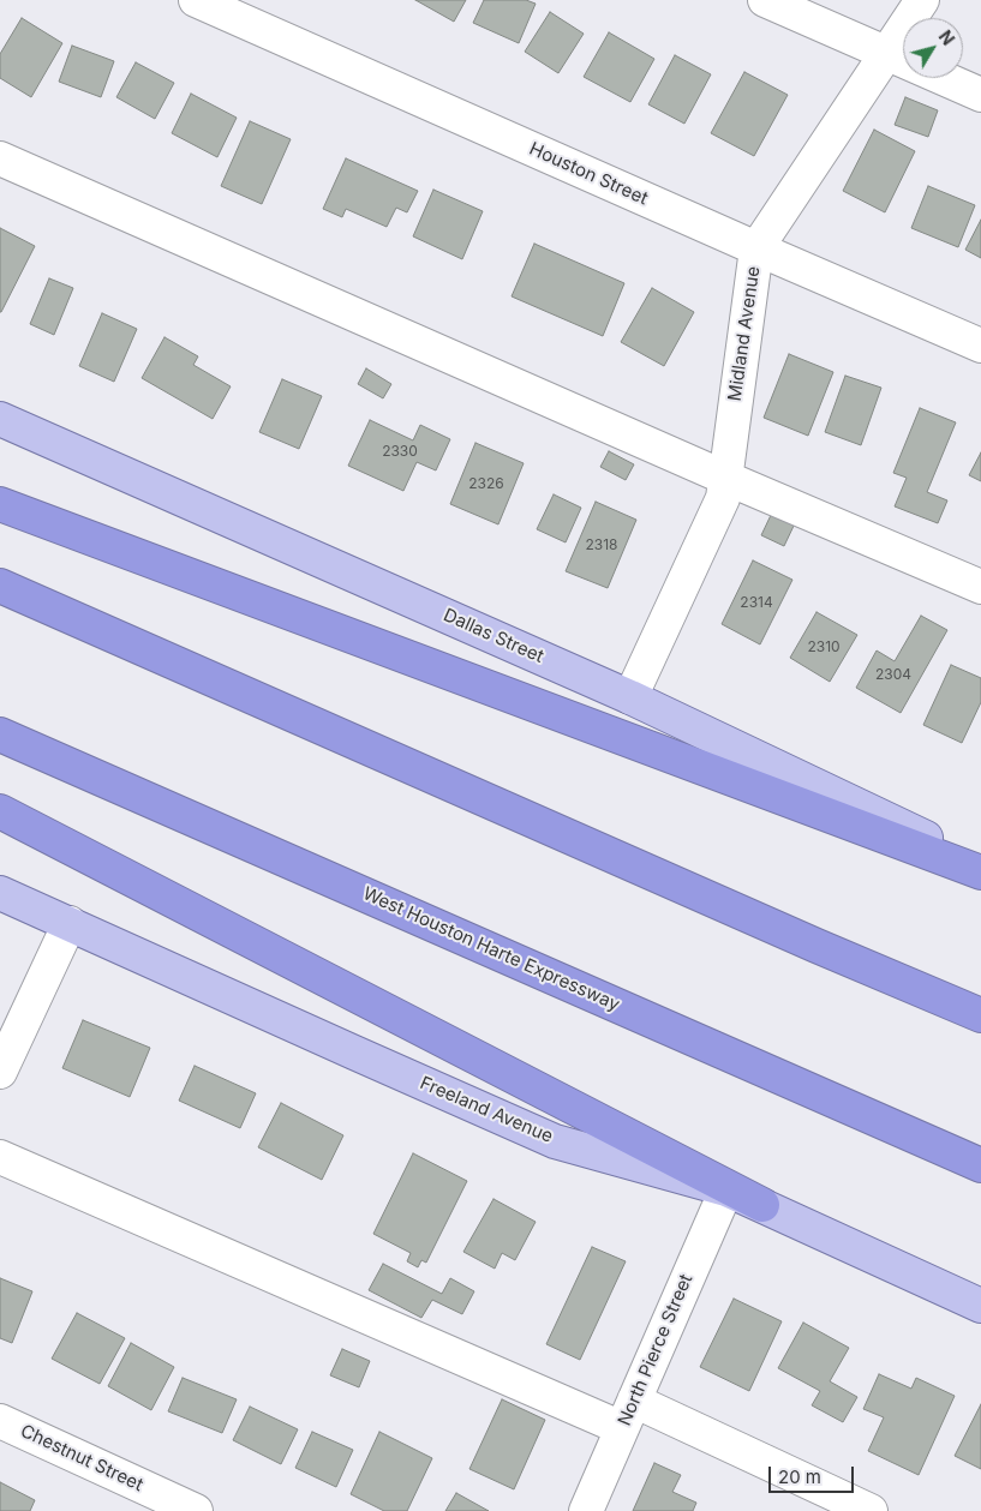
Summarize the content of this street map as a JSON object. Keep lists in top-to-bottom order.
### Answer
{
  "streets": {
    "highway": ["West Houston Harte Expressway"],
    "main road": ["Dallas Street", "Freeland Avenue"],
    "street": [
      "Houston Street",
      "Midland Avenue",
      "North Pierce Street",
      "Chestnut Street"
    ]
  },
  "crossings": [
    ["Houston Street", "Midland Avenue"],
    ["Midland Avenue", "Dallas Street"],
    ["Freeland Avenue", "North Pierce Street"]
  ],
  "house_numbers": [
    "2330",
    "2326",
    "2318",
    "2314",
    "2310",
    "2304"
  ],
  "scale_bar": "20 m",
  "north": "top right"
}
